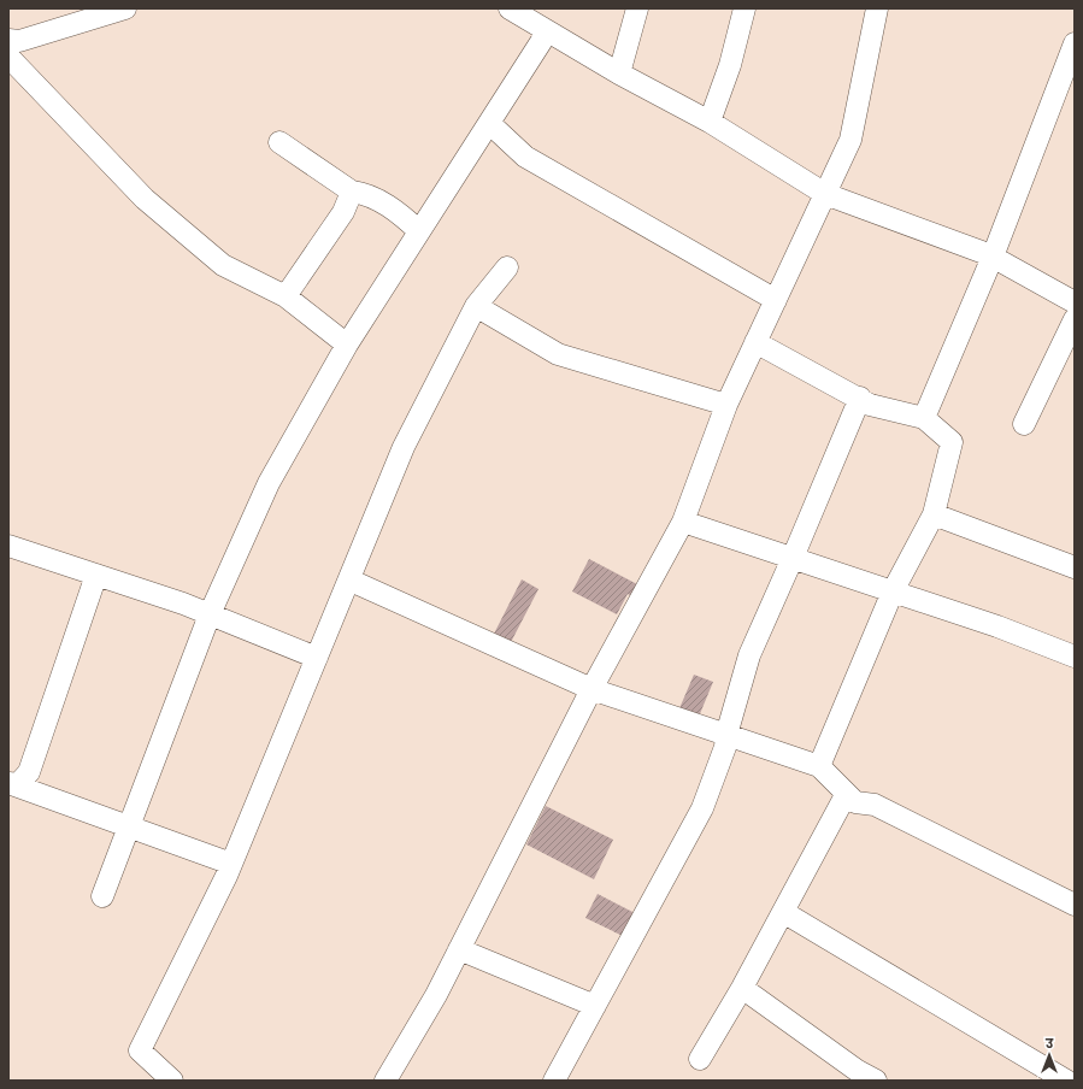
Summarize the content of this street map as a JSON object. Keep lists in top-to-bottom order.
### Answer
{
  "north": "top"
}
